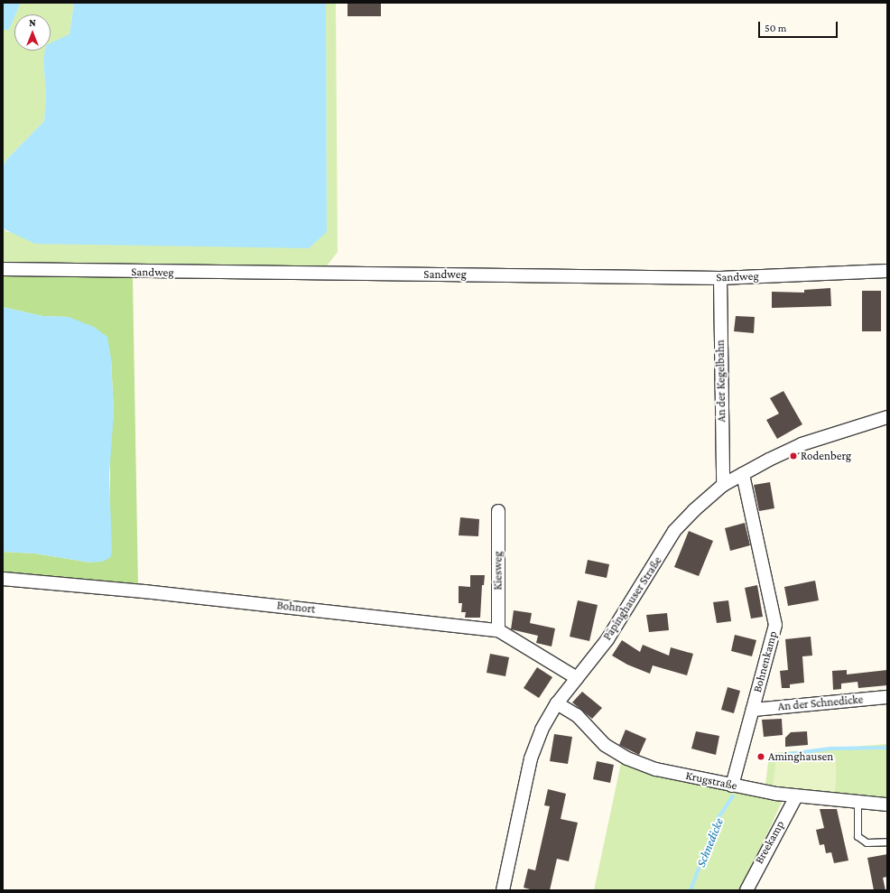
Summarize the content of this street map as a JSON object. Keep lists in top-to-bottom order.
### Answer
{
  "streets": {
    "street": [
      "Sandweg",
      "An der Kegelbahn",
      "Kiesweg",
      "Päpinghauser Straße",
      "Bohnort",
      "Bohnenkamp",
      "An der Schnedicke",
      "Krugstraße",
      "Breekamp"
    ]
  },
  "crossings": [
    ["Sandweg", "An der Kegelbahn"],
    ["An der Kegelbahn", "Päpinghauser Straße"],
    ["Kiesweg", "Bohnort"],
    ["Päpinghauser Straße", "Bohnort"],
    ["Päpinghauser Straße", "Bohnenkamp"],
    ["Päpinghauser Straße", "Krugstraße"],
    ["Bohnenkamp", "An der Schnedicke"],
    ["Bohnenkamp", "Krugstraße"],
    ["Krugstraße", "Breekamp"]
  ],
  "water": ["Schnedicke"],
  "places": ["Rodenberg", "Aminghausen"],
  "scale_bar": "50 m",
  "north": "top"
}
